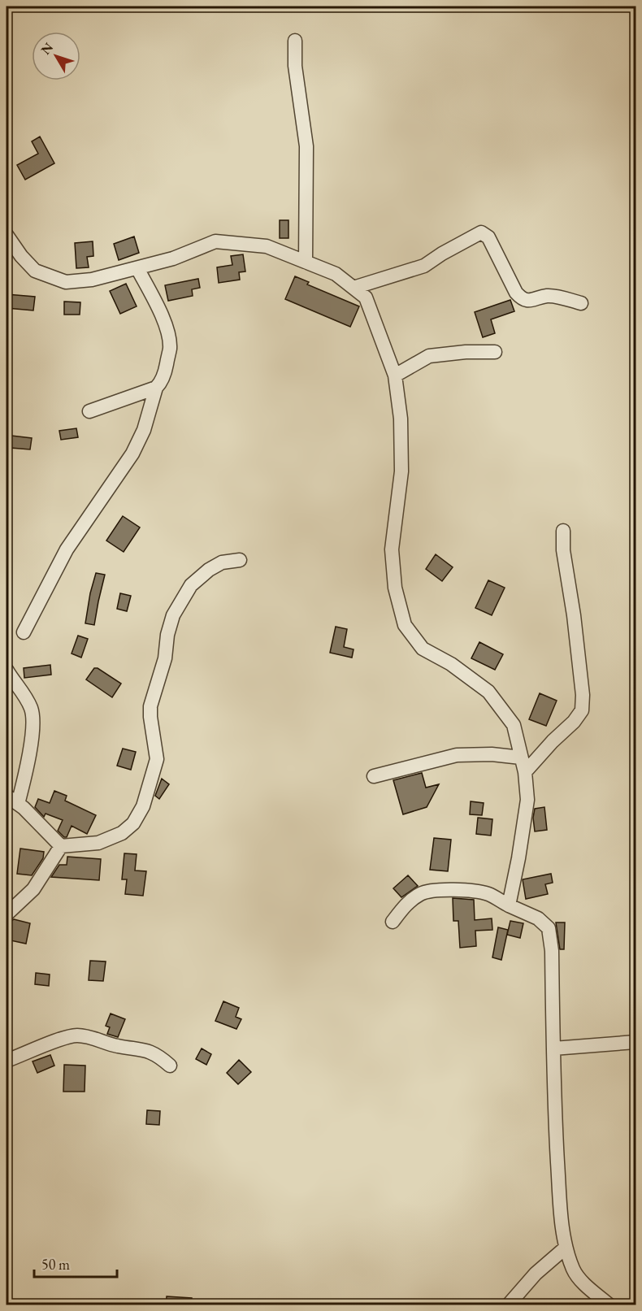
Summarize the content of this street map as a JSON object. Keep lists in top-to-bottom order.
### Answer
{
  "scale_bar": "50 m",
  "north": "top left"
}
